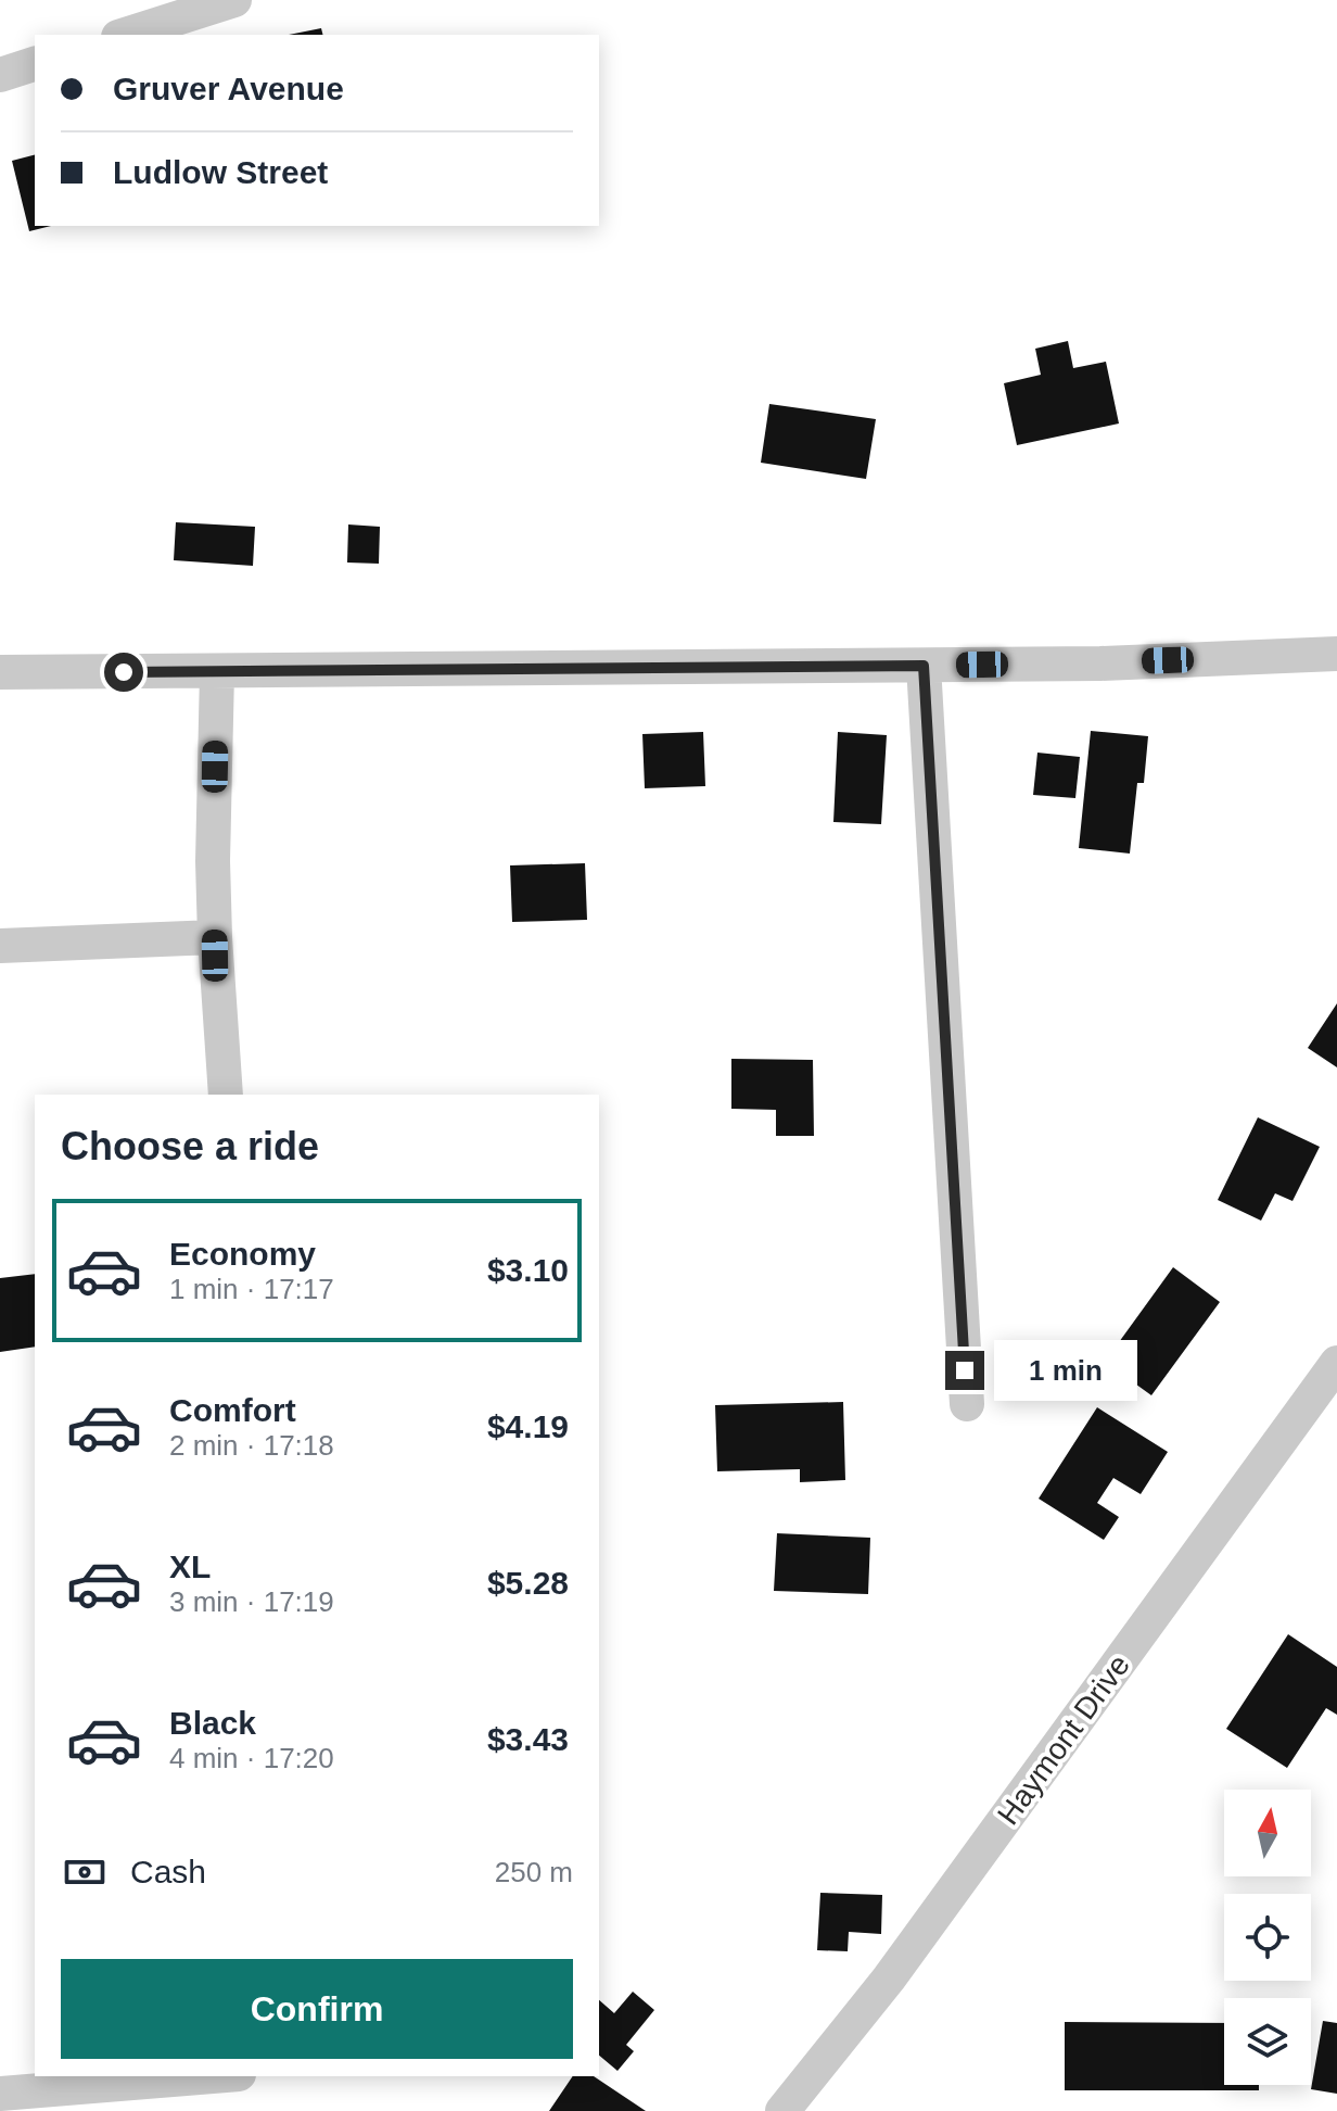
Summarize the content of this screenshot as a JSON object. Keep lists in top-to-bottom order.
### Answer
{
  "streets": {
    "street": ["Haymont Drive"]
  },
  "north": "top",
  "page": {
    "banner": ["Gruver Avenue", "Ludlow Street"],
    "heading": "Choose a ride",
    "list": [
      {
        "name": "Economy",
        "note": "1 min · 17:17",
        "value": "$3.10"
      },
      {
        "name": "Comfort",
        "note": "2 min · 17:18",
        "value": "$4.19"
      },
      {
        "name": "XL",
        "note": "3 min · 17:19",
        "value": "$5.28"
      },
      {
        "name": "Black",
        "note": "4 min · 17:20",
        "value": "$3.43"
      }
    ],
    "bubble": "1 min",
    "pay": ["Cash", "250 m"],
    "buttons": "Confirm"
  }
}
